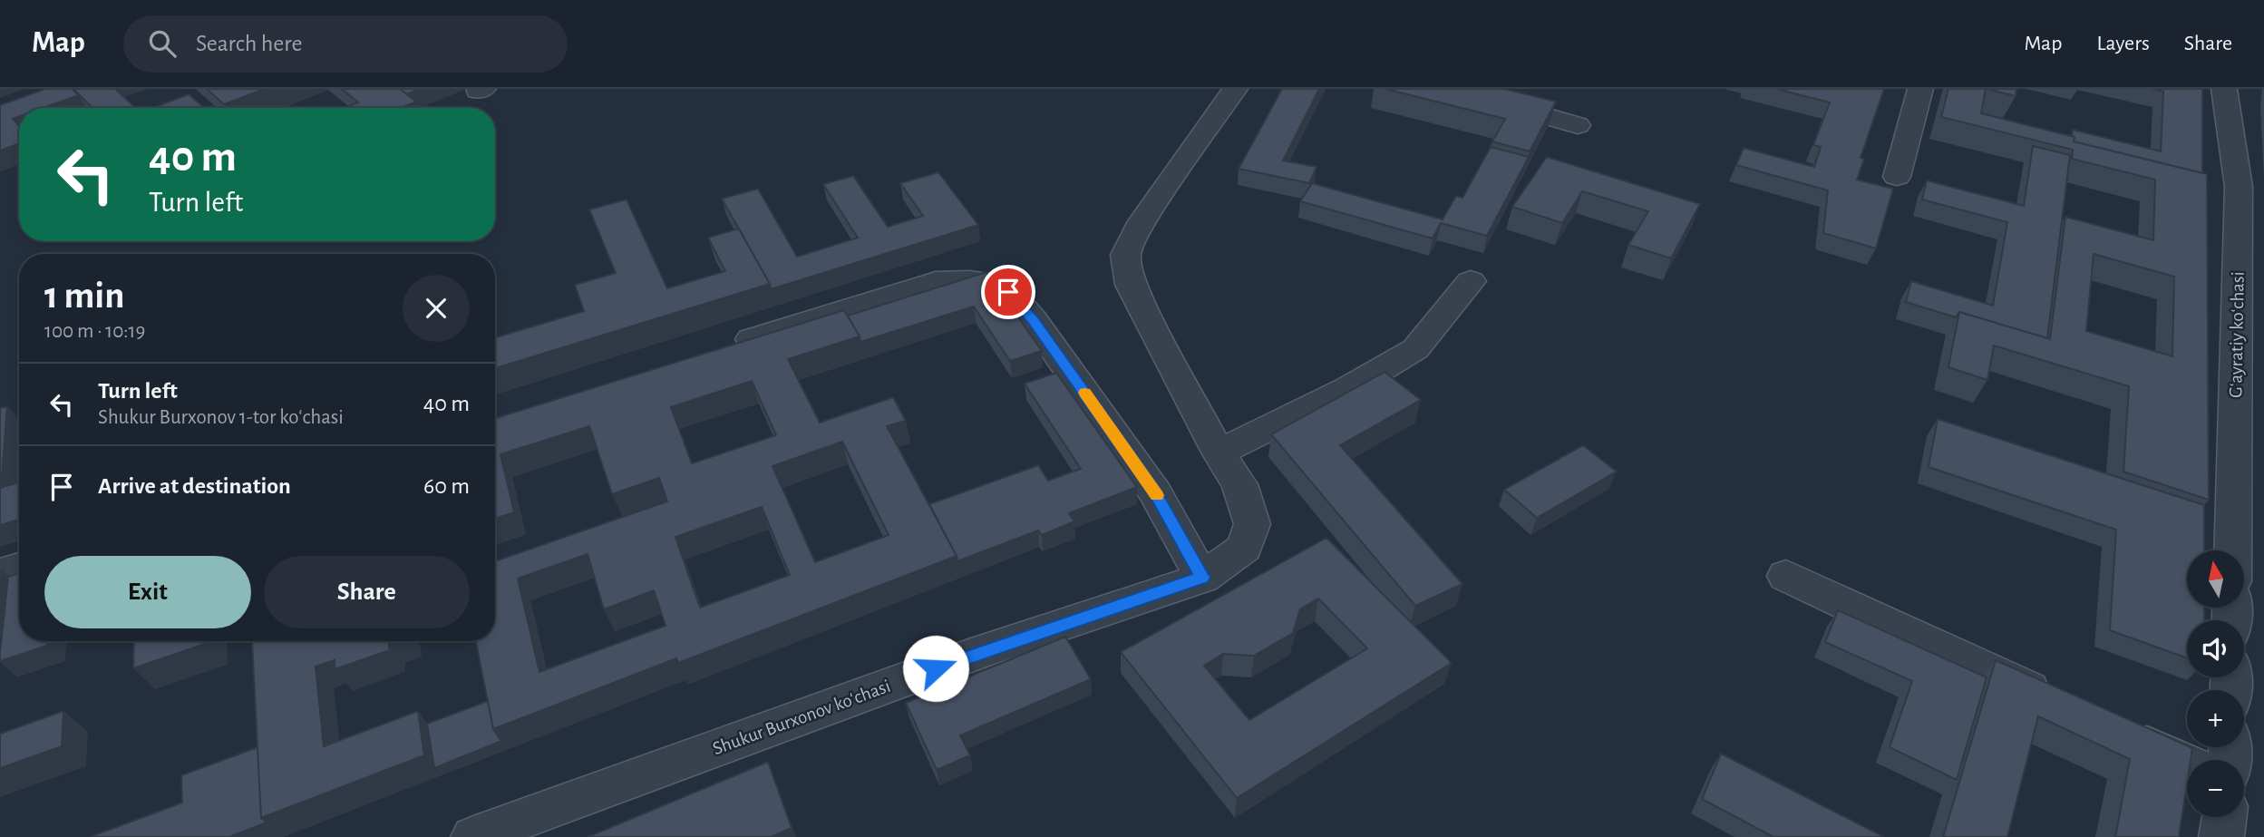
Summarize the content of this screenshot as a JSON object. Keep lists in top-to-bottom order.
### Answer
{
  "streets": {
    "street": ["Gʻayratiy koʻchasi", "Shukur Burxonov koʻchasi"]
  },
  "north": "top",
  "page": {
    "header": "Map",
    "search": "Search here",
    "nav": ["Map", "Layers", "Share"],
    "turn": ["40 m", "Turn left"],
    "heading": ["1 min", "100 m · 10:19"],
    "list": [
      {
        "name": "Turn left",
        "note": "Shukur Burxonov 1-tor koʻchasi",
        "value": "40 m"
      },
      {
        "name": "Arrive at destination",
        "value": "60 m"
      }
    ],
    "buttons": ["Exit", "Share"],
    "map_buttons": ["+", "−"]
  }
}
